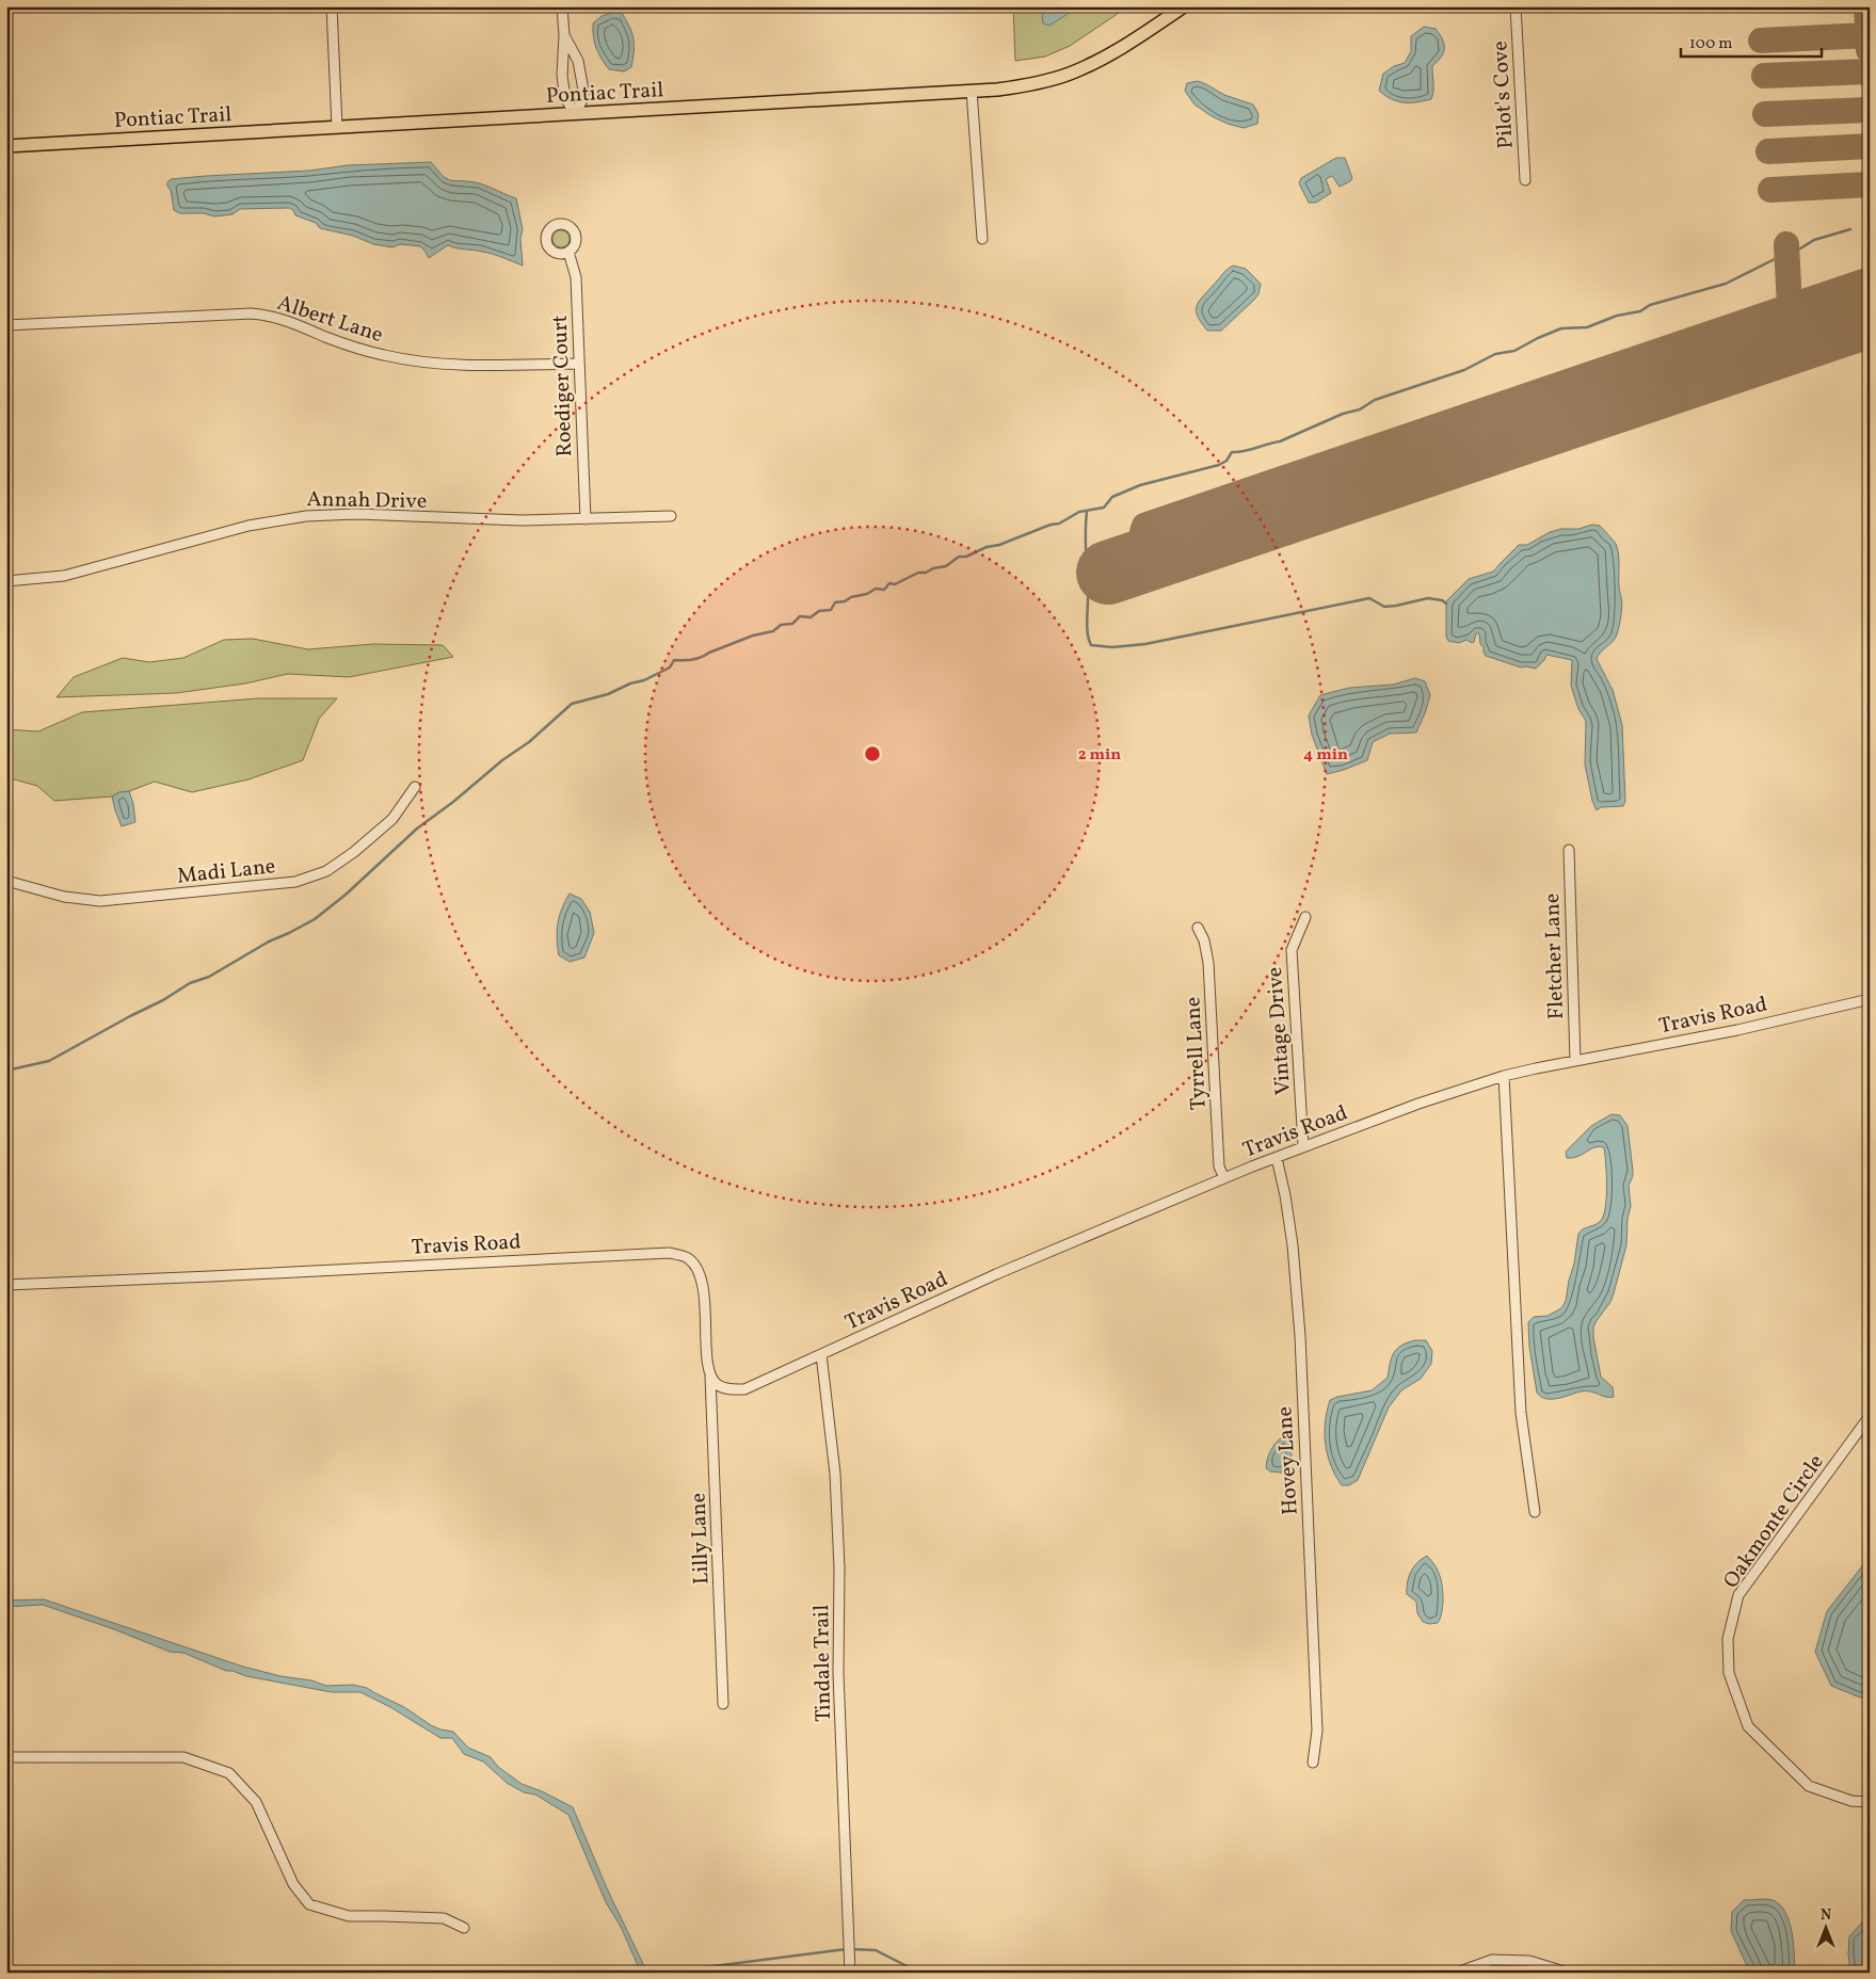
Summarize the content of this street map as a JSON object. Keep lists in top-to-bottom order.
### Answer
{
  "streets": {
    "main road": ["Pontiac Trail"],
    "street": [
      "Pilot's Cove",
      "Albert Lane",
      "Roediger Court",
      "Annah Drive",
      "Madi Lane",
      "Fletcher Lane",
      "Travis Road",
      "Vintage Drive",
      "Tyrrell Lane",
      "Hovey Lane",
      "Oakmonte Circle",
      "Lilly Lane",
      "Tindale Trail"
    ]
  },
  "crossings": [
    ["Albert Lane", "Roediger Court"],
    ["Roediger Court", "Annah Drive"],
    ["Fletcher Lane", "Travis Road"],
    ["Travis Road", "Vintage Drive"],
    ["Travis Road", "Tyrrell Lane"],
    ["Travis Road", "Hovey Lane"],
    ["Travis Road", "Lilly Lane"],
    ["Travis Road", "Tindale Trail"]
  ],
  "scale_bar": "100 m",
  "north": "top",
  "rings": ["2 min", "4 min"]
}
